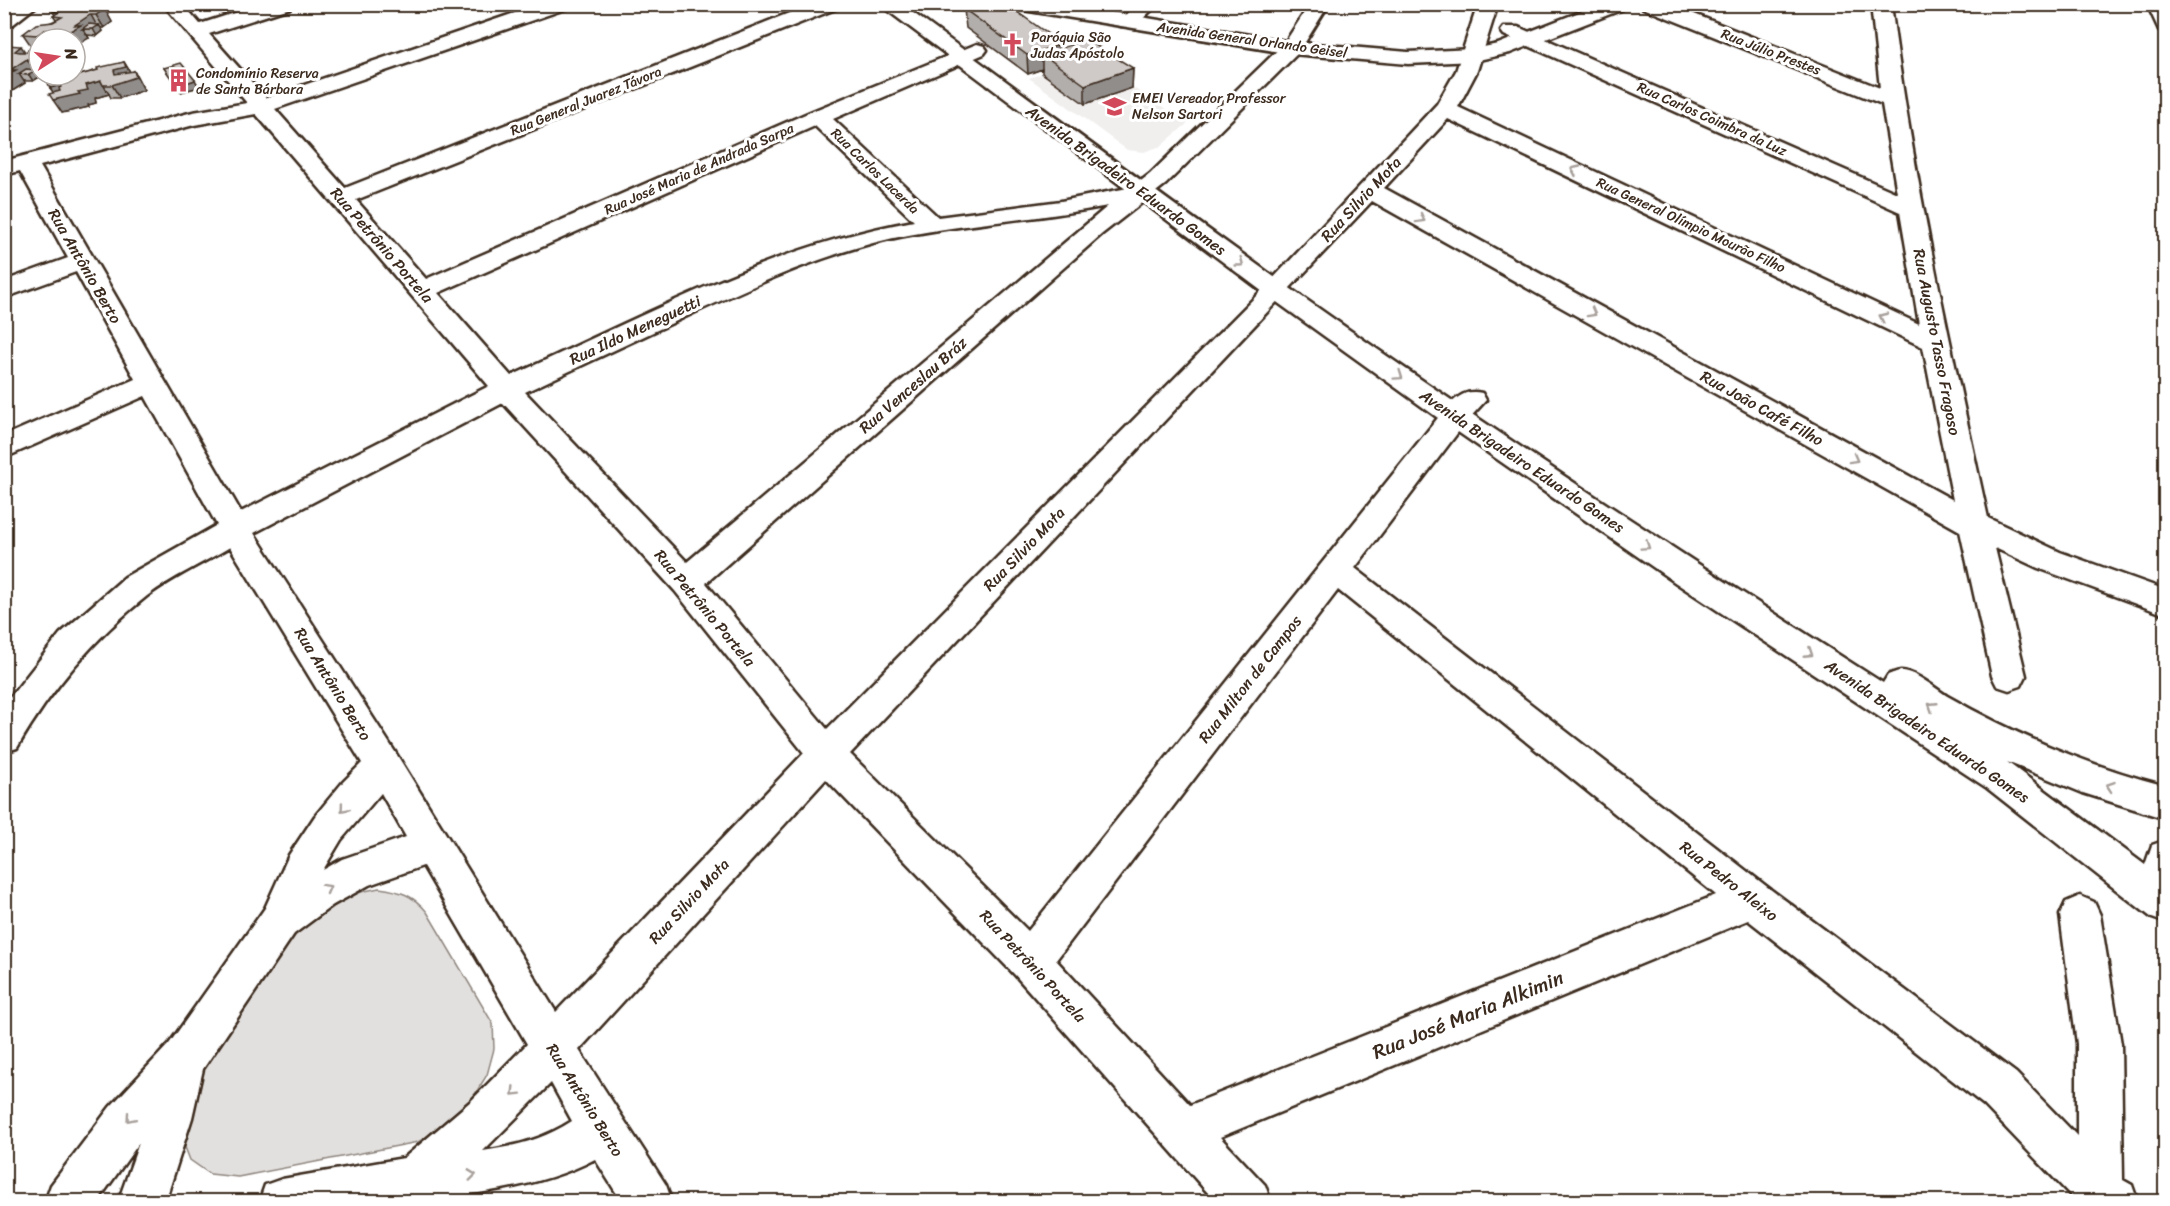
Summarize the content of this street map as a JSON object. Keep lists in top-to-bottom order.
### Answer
{
  "streets": {
    "street": [
      "Avenida General Orlando Geisel",
      "Rua Júlio Prestes",
      "Rua General Juarez Távora",
      "Rua Carlos Coimbra da Luz",
      "Rua José Maria de Andrada Sarpa",
      "Rua Carlos Lacerda",
      "Avenida Brigadeiro Eduardo Gomes",
      "Rua Silvio Mota",
      "Rua General Olímpio Mourão Filho",
      "Rua Petrônio Portela",
      "Rua Antônio Berto",
      "Rua Ildo Meneguetti",
      "Rua Augusto Tasso Fragoso",
      "Rua Venceslau Bráz",
      "Rua João Café Filho",
      "Rua Milton de Campos",
      "Rua Pedro Aleixo",
      "Rua José Maria Alkimin"
    ]
  },
  "crossings": [
    ["Avenida General Orlando Geisel", "Rua Carlos Coimbra da Luz"],
    ["Avenida General Orlando Geisel", "Rua Silvio Mota"],
    ["Avenida General Orlando Geisel", "Rua Venceslau Bráz"],
    ["Rua Júlio Prestes", "Rua Augusto Tasso Fragoso"],
    ["Rua General Juarez Távora", "Rua Petrônio Portela"],
    ["Rua Carlos Coimbra da Luz", "Rua Augusto Tasso Fragoso"],
    ["Rua José Maria de Andrada Sarpa", "Rua Carlos Lacerda"],
    ["Rua José Maria de Andrada Sarpa", "Avenida Brigadeiro Eduardo Gomes"],
    ["Rua José Maria de Andrada Sarpa", "Rua Petrônio Portela"],
    ["Rua Carlos Lacerda", "Rua Ildo Meneguetti"],
    ["Avenida Brigadeiro Eduardo Gomes", "Rua Silvio Mota"],
    ["Avenida Brigadeiro Eduardo Gomes", "Rua Ildo Meneguetti"],
    ["Avenida Brigadeiro Eduardo Gomes", "Rua Venceslau Bráz"],
    ["Avenida Brigadeiro Eduardo Gomes", "Rua Milton de Campos"],
    ["Rua Silvio Mota", "Rua General Olímpio Mourão Filho"],
    ["Rua Silvio Mota", "Rua Petrônio Portela"],
    ["Rua Silvio Mota", "Rua Antônio Berto"],
    ["Rua Silvio Mota", "Rua João Café Filho"],
    ["Rua General Olímpio Mourão Filho", "Rua Augusto Tasso Fragoso"],
    ["Rua Petrônio Portela", "Rua Ildo Meneguetti"],
    ["Rua Petrônio Portela", "Rua Venceslau Bráz"],
    ["Rua Petrônio Portela", "Rua Milton de Campos"],
    ["Rua Petrônio Portela", "Rua José Maria Alkimin"],
    ["Rua Antônio Berto", "Rua Ildo Meneguetti"],
    ["Rua Ildo Meneguetti", "Rua Venceslau Bráz"],
    ["Rua Augusto Tasso Fragoso", "Rua João Café Filho"],
    ["Rua Milton de Campos", "Rua Pedro Aleixo"],
    ["Rua Pedro Aleixo", "Rua José Maria Alkimin"]
  ],
  "one_way": ["Rua General Olímpio Mourão Filho", "Rua João Café Filho"],
  "places": {
    "church": ["Paróquia São Judas Apóstolo"],
    "building": ["Condomínio Reserva de Santa Bárbara"],
    "school or university": ["EMEI Vereador Professor Nelson Sartori"]
  },
  "north": "right"
}
